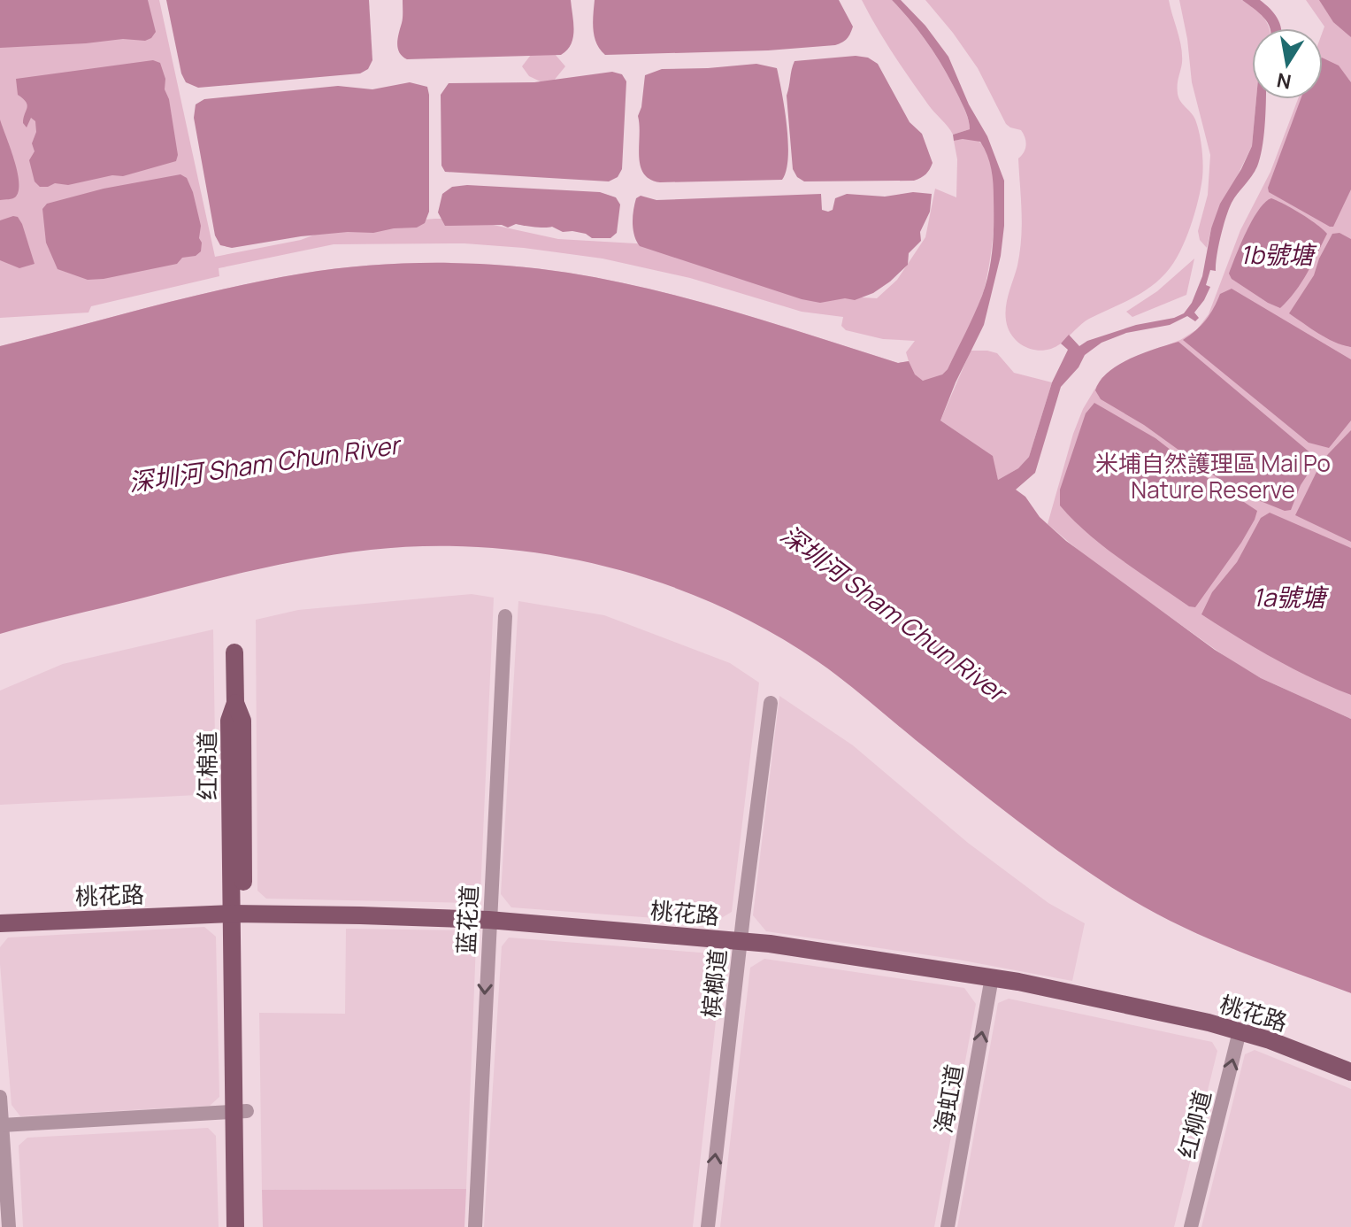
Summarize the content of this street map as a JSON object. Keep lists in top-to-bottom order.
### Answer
{
  "streets": {
    "main road": ["红棉道", "桃花路"],
    "street": [
      "蓝花道",
      "槟榔道",
      "海虹道",
      "红柳道"
    ]
  },
  "crossings": [
    ["红棉道", "桃花路"],
    ["桃花路", "蓝花道"],
    ["桃花路", "槟榔道"],
    ["桃花路", "海虹道"],
    ["桃花路", "红柳道"]
  ],
  "one_way": [
    "蓝花道",
    "槟榔道",
    "海虹道",
    "红柳道"
  ],
  "water": ["1b號塘", "深圳河 Sham Chun River", "1a號塘"],
  "parks": ["米埔自然護理區 Mai Po Nature Reserve"],
  "north": "bottom"
}
